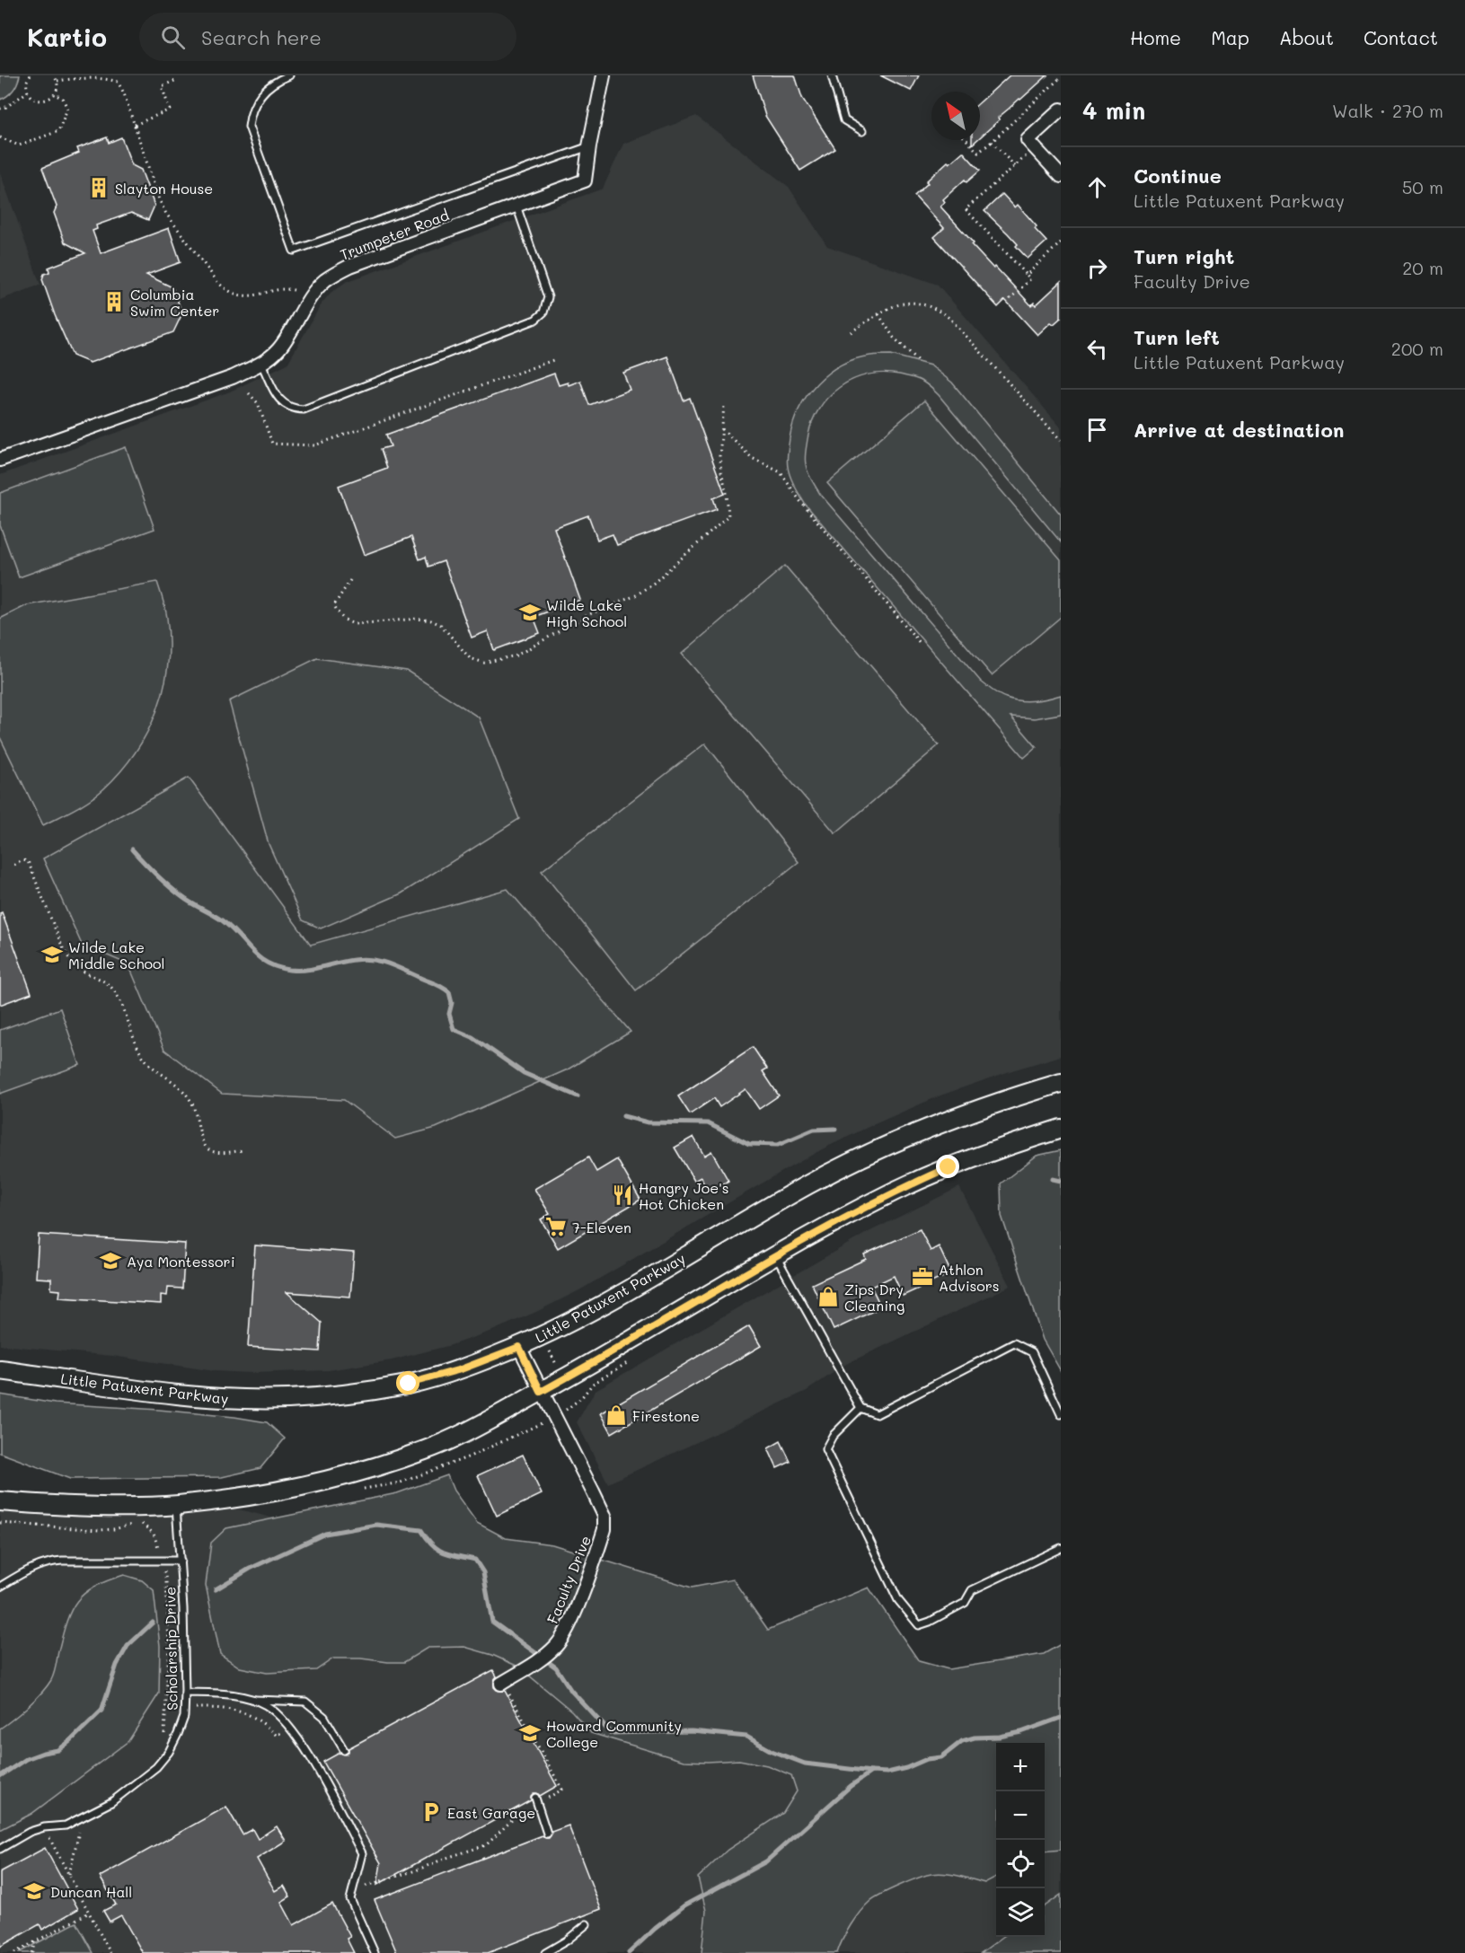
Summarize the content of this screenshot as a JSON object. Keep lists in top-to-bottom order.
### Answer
{
  "streets": {
    "main road": ["Little Patuxent Parkway"],
    "street": ["Trumpeter Road", "Faculty Drive"],
    "lane": ["Scholarship Drive"]
  },
  "crossings": [
    ["Little Patuxent Parkway", "Faculty Drive"]
  ],
  "places": {
    "building": ["Slayton House", "Columbia Swim Center"],
    "school or university": [
      "Wilde Lake High School",
      "Wilde Lake Middle School",
      "Aya Montessori",
      "Howard Community College",
      "Duncan Hall"
    ],
    "restaurant": ["Hangry Joe's Hot Chicken"],
    "supermarket": ["7-Eleven"],
    "office": ["Athlon Advisors"],
    "shop": ["Zips Dry Cleaning", "Firestone"],
    "parking": ["East Garage"]
  },
  "north": "top left",
  "page": {
    "header": "Kartio",
    "search": "Search here",
    "nav": [
      "Home",
      "Map",
      "About",
      "Contact"
    ],
    "heading": ["4 min", "Walk · 270 m"],
    "list": [
      ["Continue", "Little Patuxent Parkway", "50 m"],
      ["Turn right", "Faculty Drive", "20 m"],
      ["Turn left", "Little Patuxent Parkway", "200 m"],
      "Arrive at destination"
    ],
    "map_buttons": ["+", "−"]
  }
}
